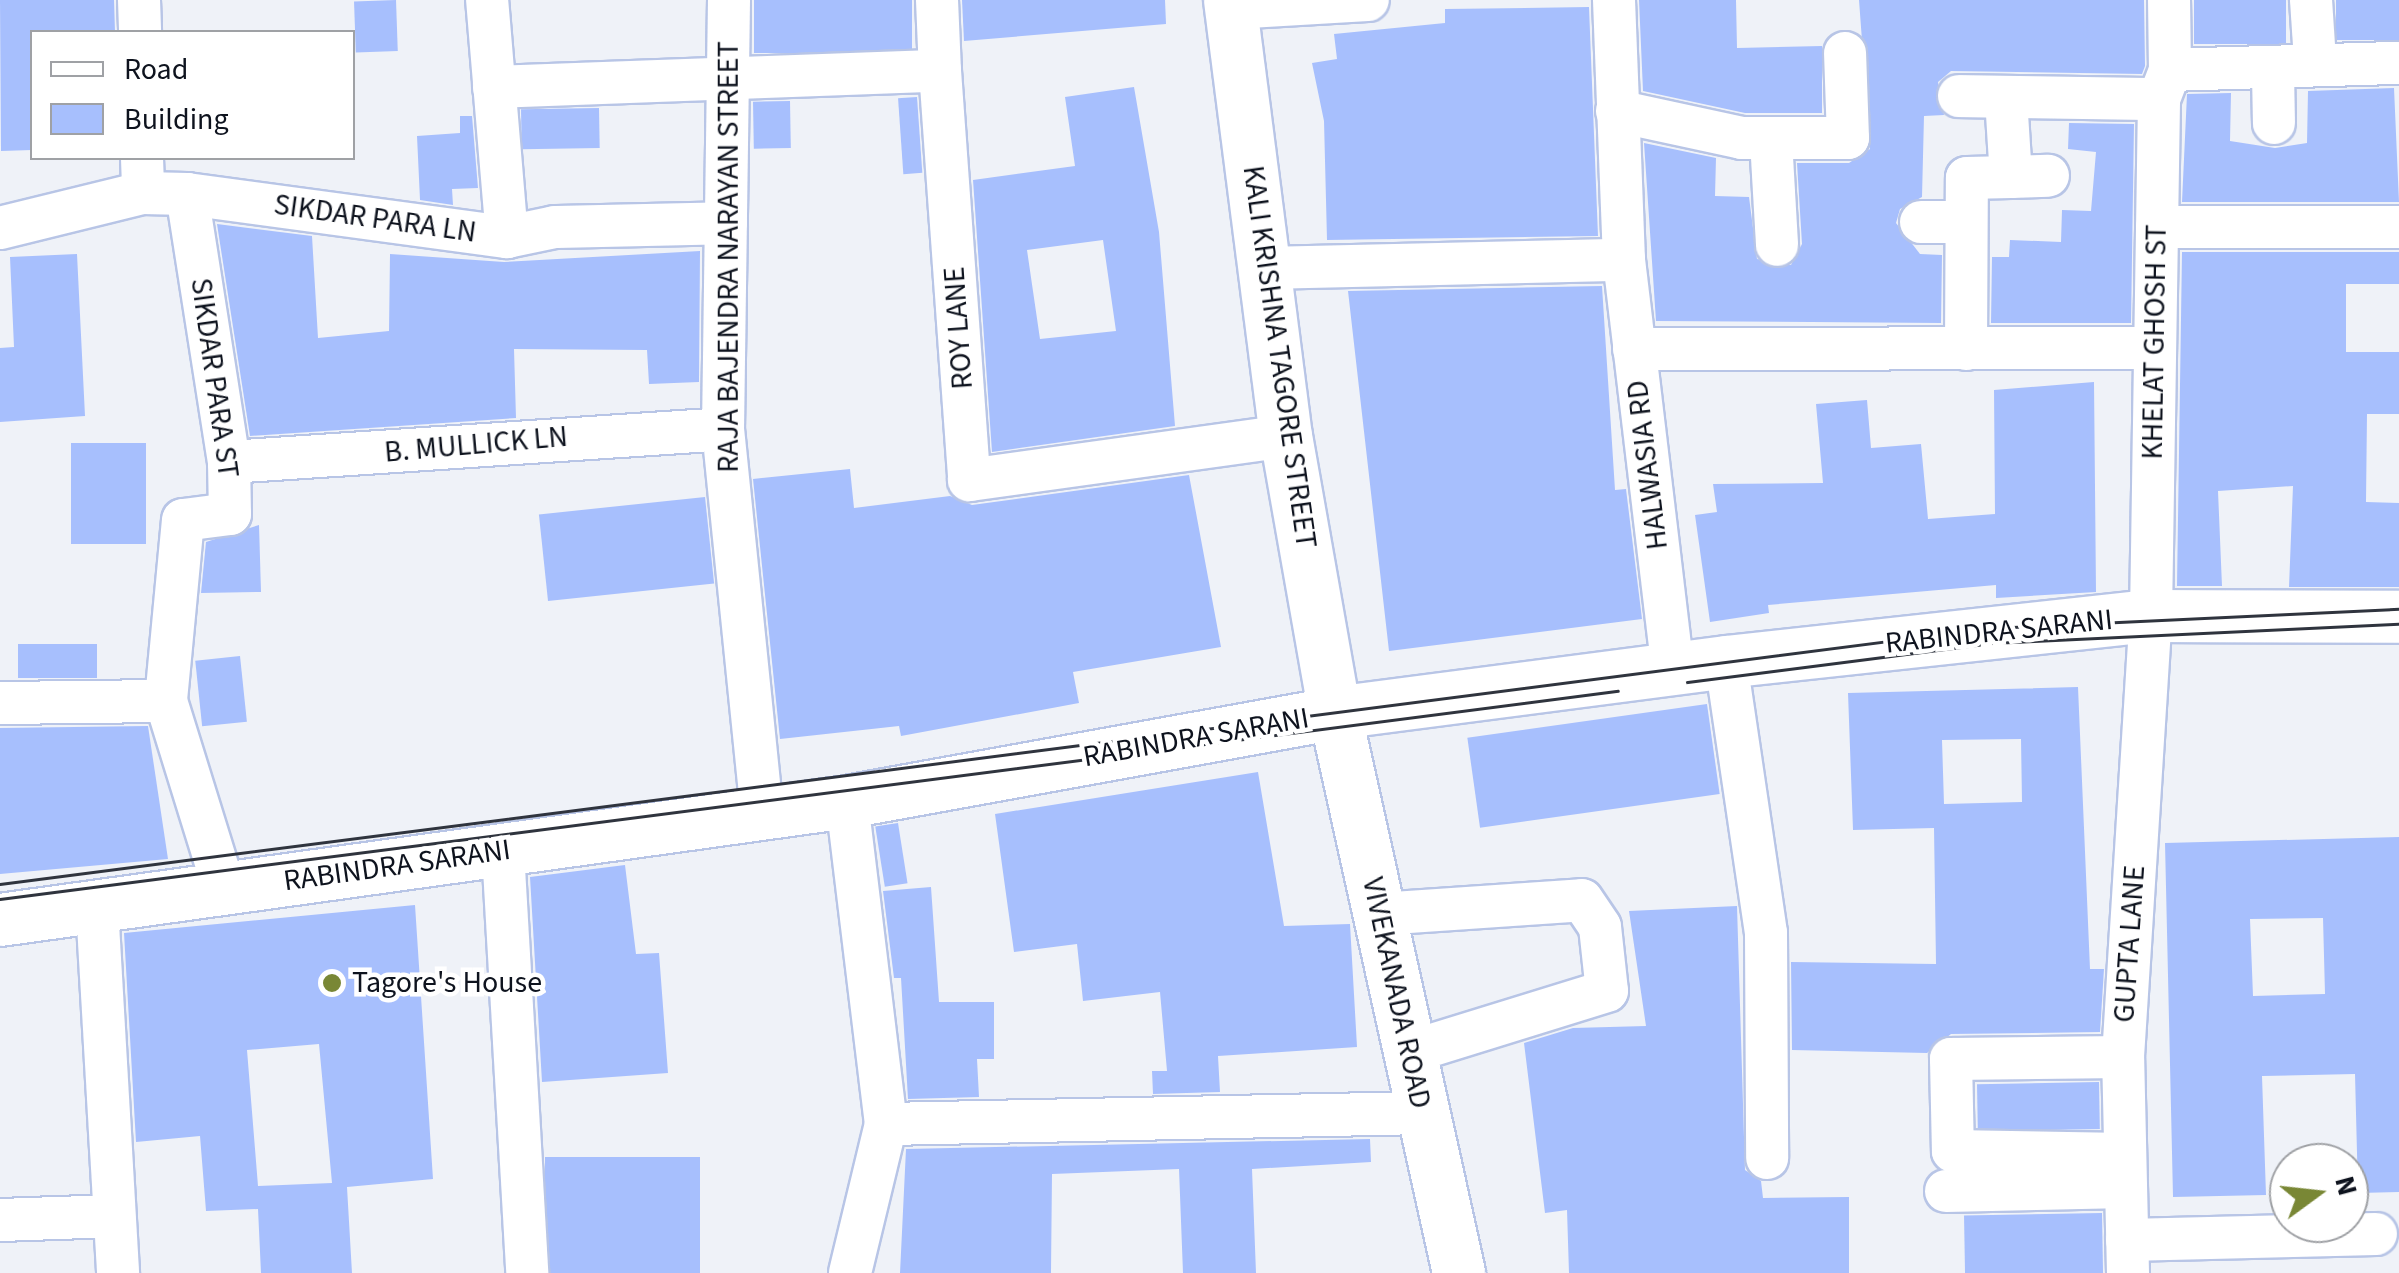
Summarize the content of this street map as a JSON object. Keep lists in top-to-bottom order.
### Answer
{
  "streets": {
    "main road": ["KALI KRISHNA TAGORE STREET", "RABINDRA SARANI", "VIVEKANADA ROAD"],
    "street": [
      "SIKDAR PARA LN",
      "RAJA BAJENDRA NARAYAN STREET",
      "ROY LANE",
      "KHELAT GHOSH ST",
      "SIKDAR PARA ST",
      "B. MULLICK LN",
      "HALWASIA RD",
      "GUPTA LANE"
    ]
  },
  "crossings": [
    ["SIKDAR PARA LN", "SIKDAR PARA ST"],
    ["RAJA BAJENDRA NARAYAN STREET", "B. MULLICK LN"],
    ["RAJA BAJENDRA NARAYAN STREET", "RABINDRA SARANI"],
    ["ROY LANE", "KALI KRISHNA TAGORE STREET"],
    ["KHELAT GHOSH ST", "RABINDRA SARANI"],
    ["KHELAT GHOSH ST", "GUPTA LANE"],
    ["KALI KRISHNA TAGORE STREET", "RABINDRA SARANI"],
    ["KALI KRISHNA TAGORE STREET", "VIVEKANADA ROAD"],
    ["SIKDAR PARA ST", "B. MULLICK LN"],
    ["SIKDAR PARA ST", "RABINDRA SARANI"],
    ["HALWASIA RD", "RABINDRA SARANI"],
    ["RABINDRA SARANI", "GUPTA LANE"],
    ["RABINDRA SARANI", "VIVEKANADA ROAD"]
  ],
  "places": ["Tagore's House"],
  "legend": ["Road", "Building"],
  "north": "right"
}
